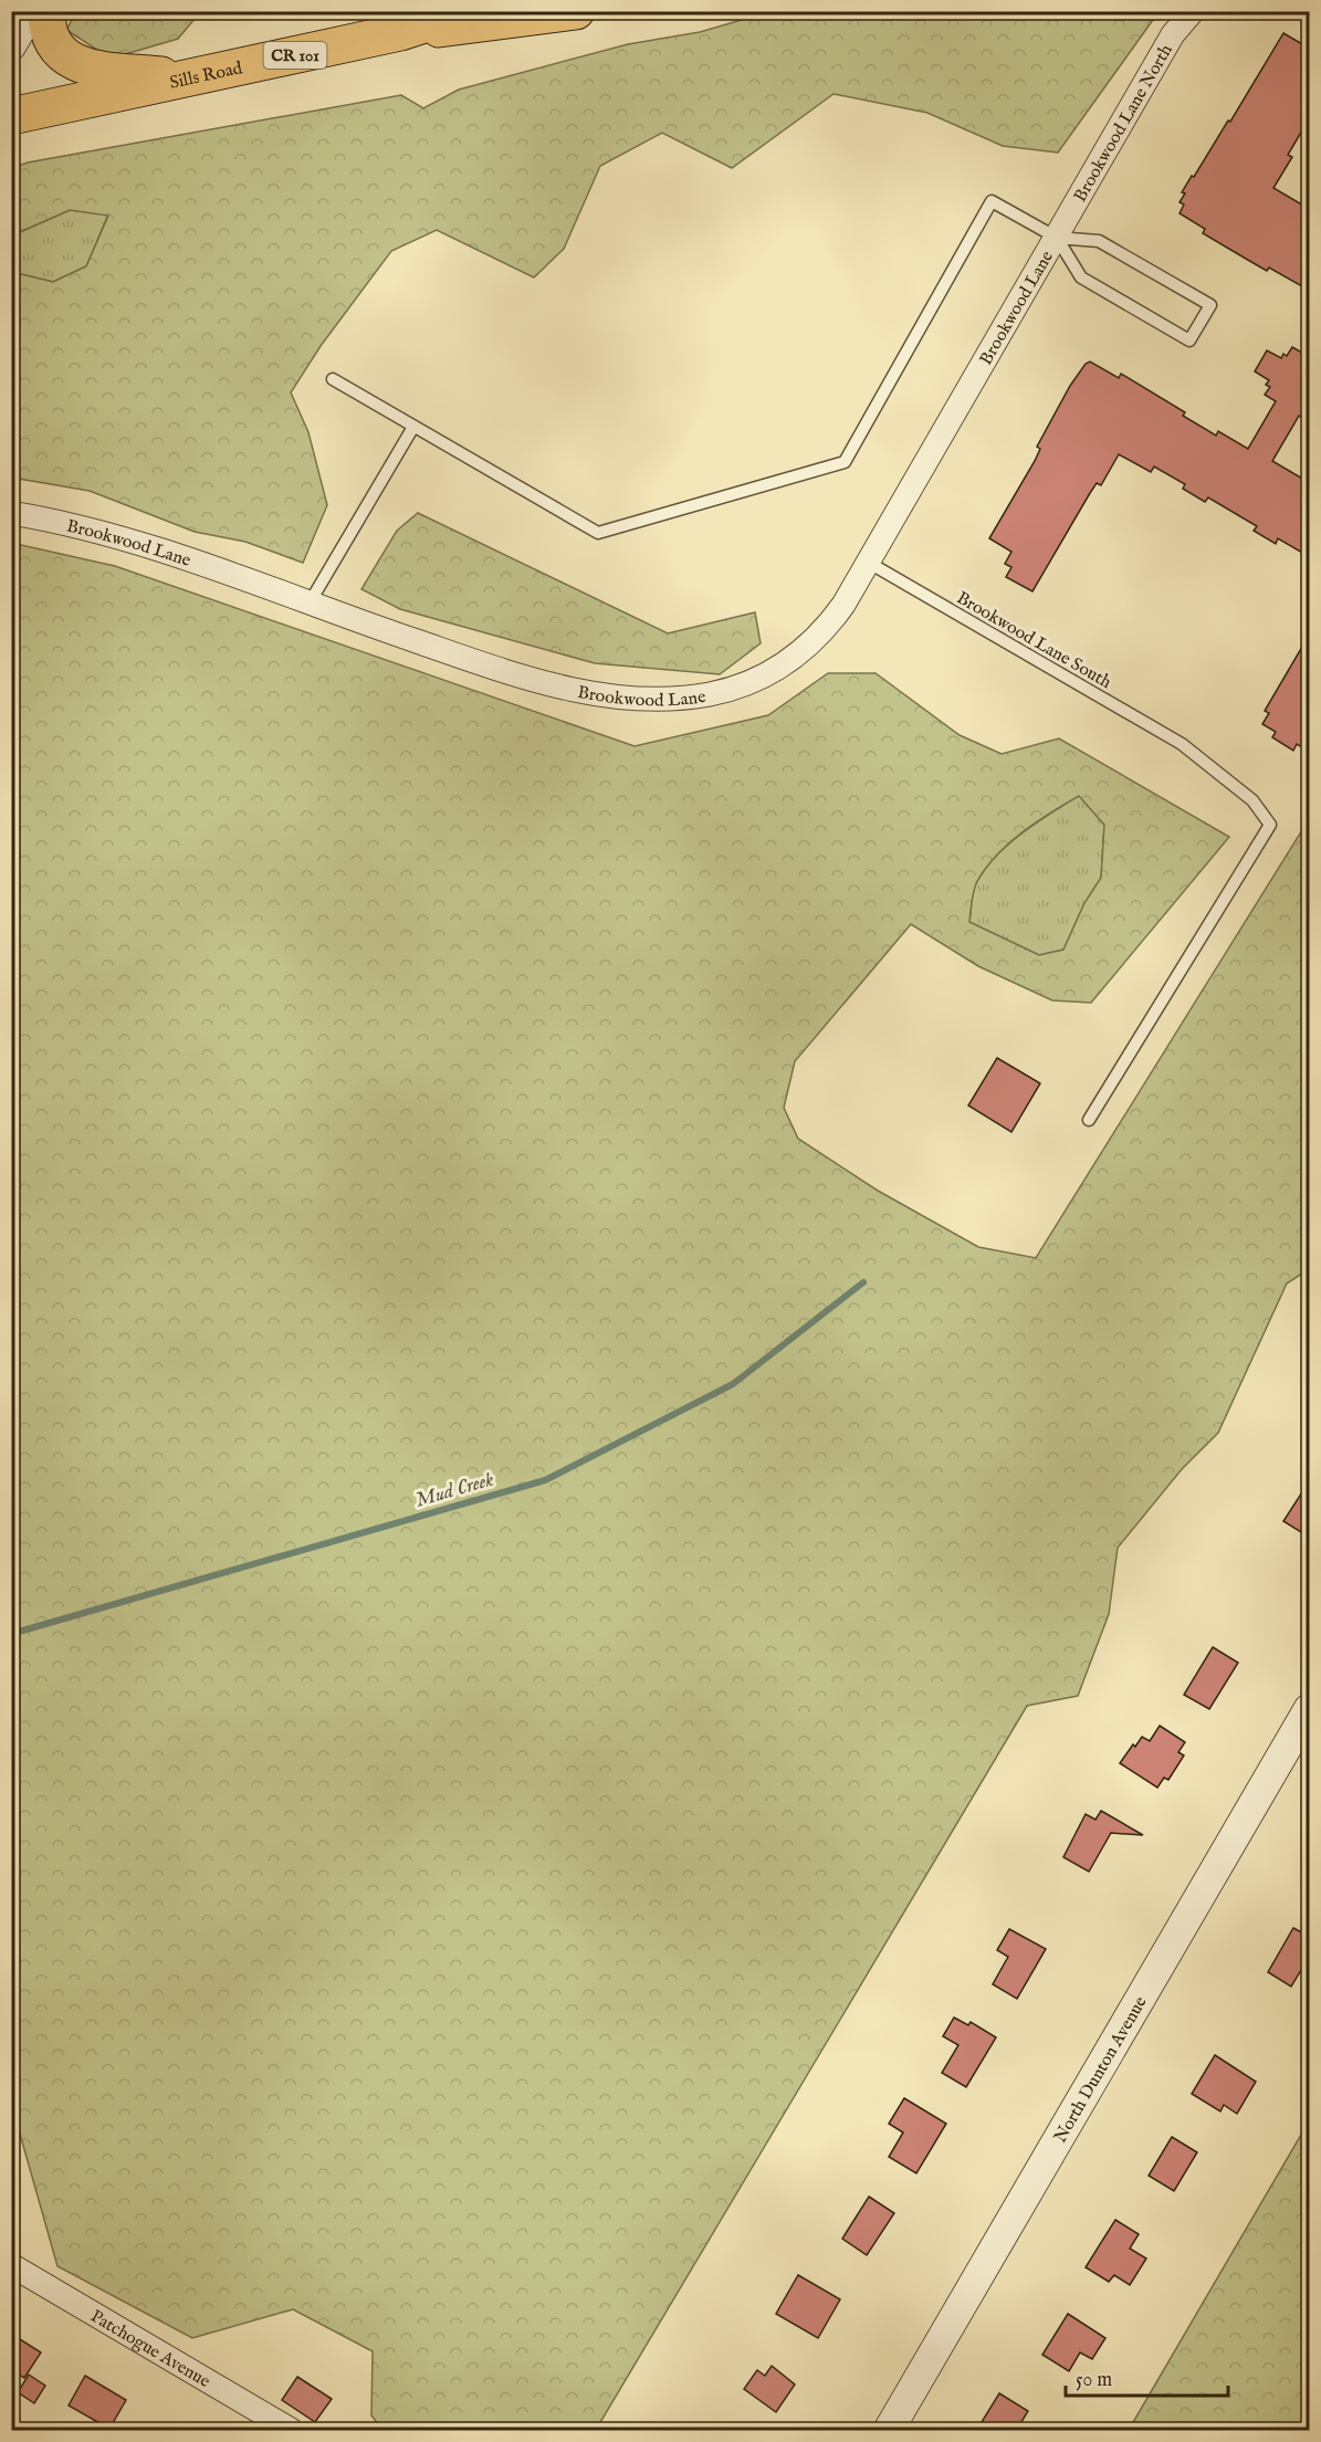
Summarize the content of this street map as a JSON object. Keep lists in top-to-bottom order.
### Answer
{
  "streets": {
    "main road": ["CR 101", "Sills Road"],
    "street": [
      "Brookwood Lane North",
      "Brookwood Lane",
      "North Dunton Avenue",
      "Patchogue Avenue"
    ],
    "lane": ["Brookwood Lane South"]
  },
  "crossings": [
    ["Brookwood Lane North", "Brookwood Lane"],
    ["Brookwood Lane", "Brookwood Lane South"]
  ],
  "water": ["Mud Creek"],
  "scale_bar": "50 m"
}
